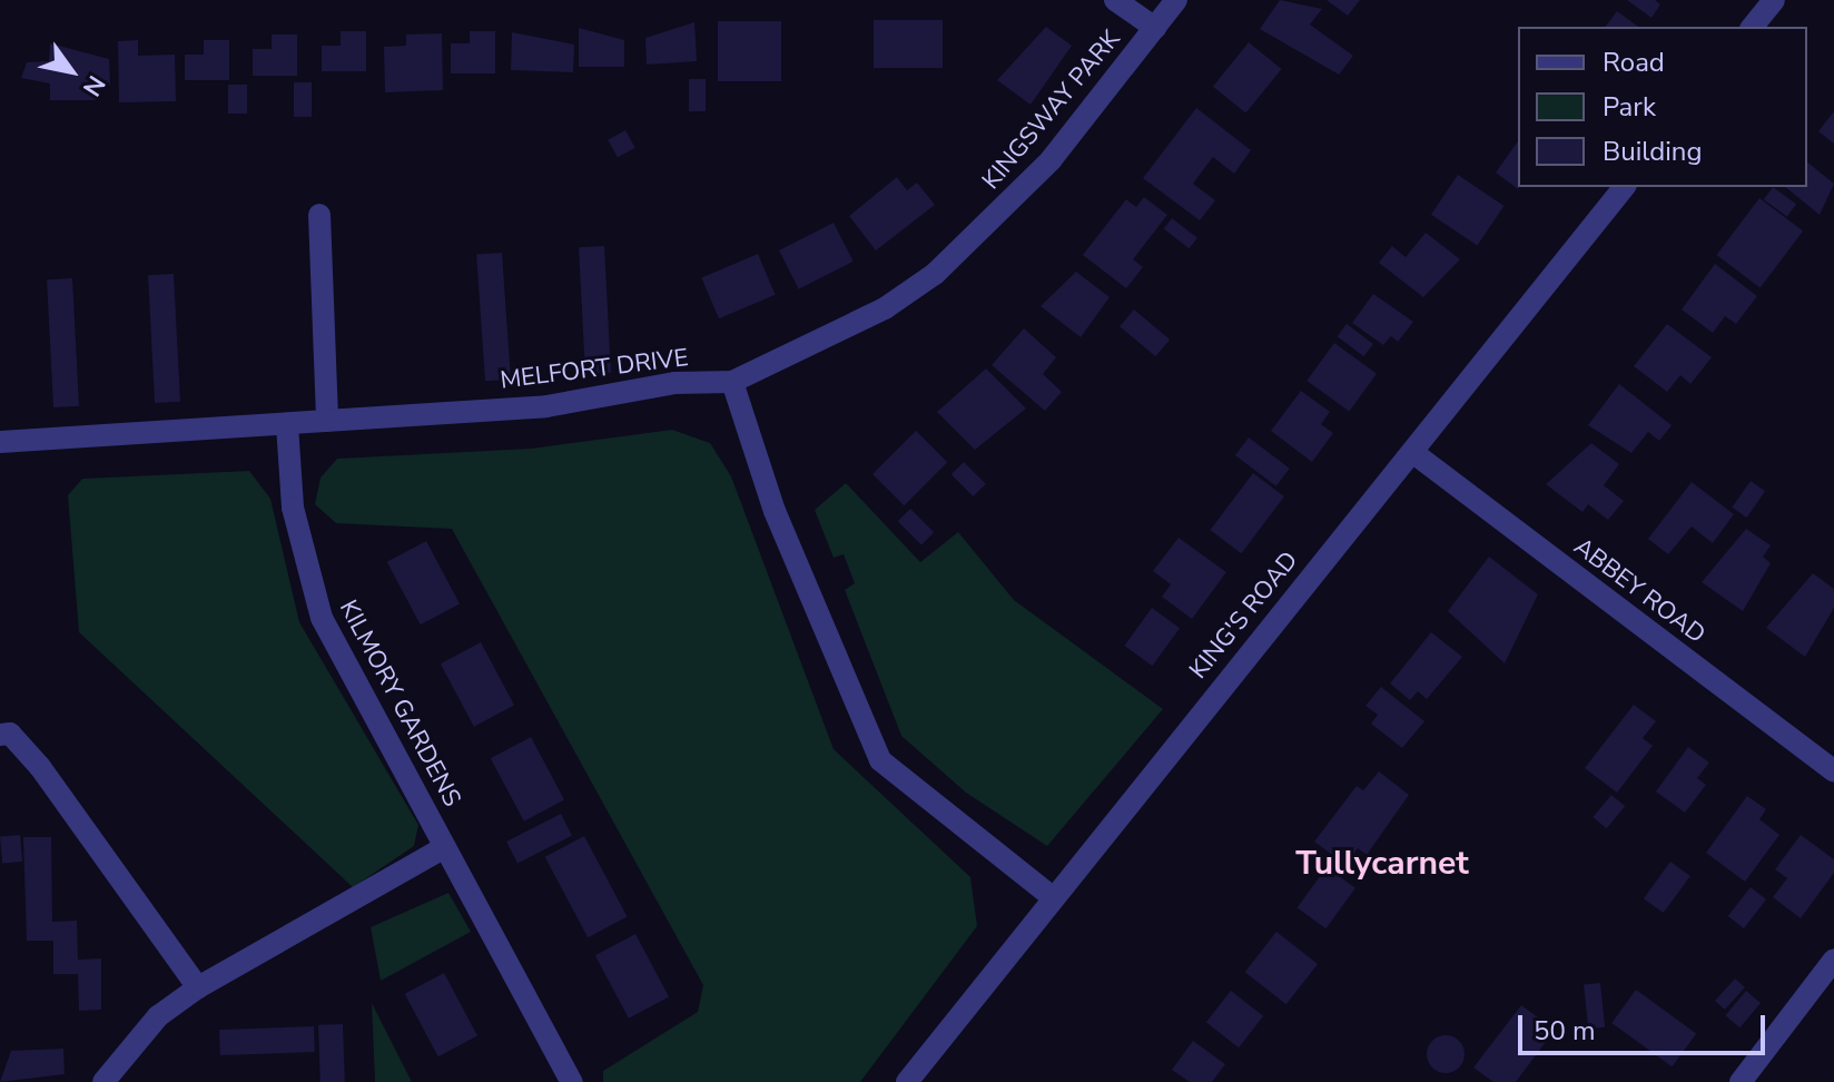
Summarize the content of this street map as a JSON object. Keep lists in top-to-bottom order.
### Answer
{
  "streets": {
    "street": [
      "KINGSWAY PARK",
      "MELFORT DRIVE",
      "ABBEY ROAD",
      "KING'S ROAD",
      "KILMORY GARDENS"
    ]
  },
  "crossings": [
    ["KINGSWAY PARK", "MELFORT DRIVE"],
    ["MELFORT DRIVE", "KILMORY GARDENS"],
    ["ABBEY ROAD", "KING'S ROAD"]
  ],
  "districts": ["Tullycarnet"],
  "legend": ["Road", "Park", "Building"],
  "scale_bar": "50 m",
  "north": "bottom right"
}
